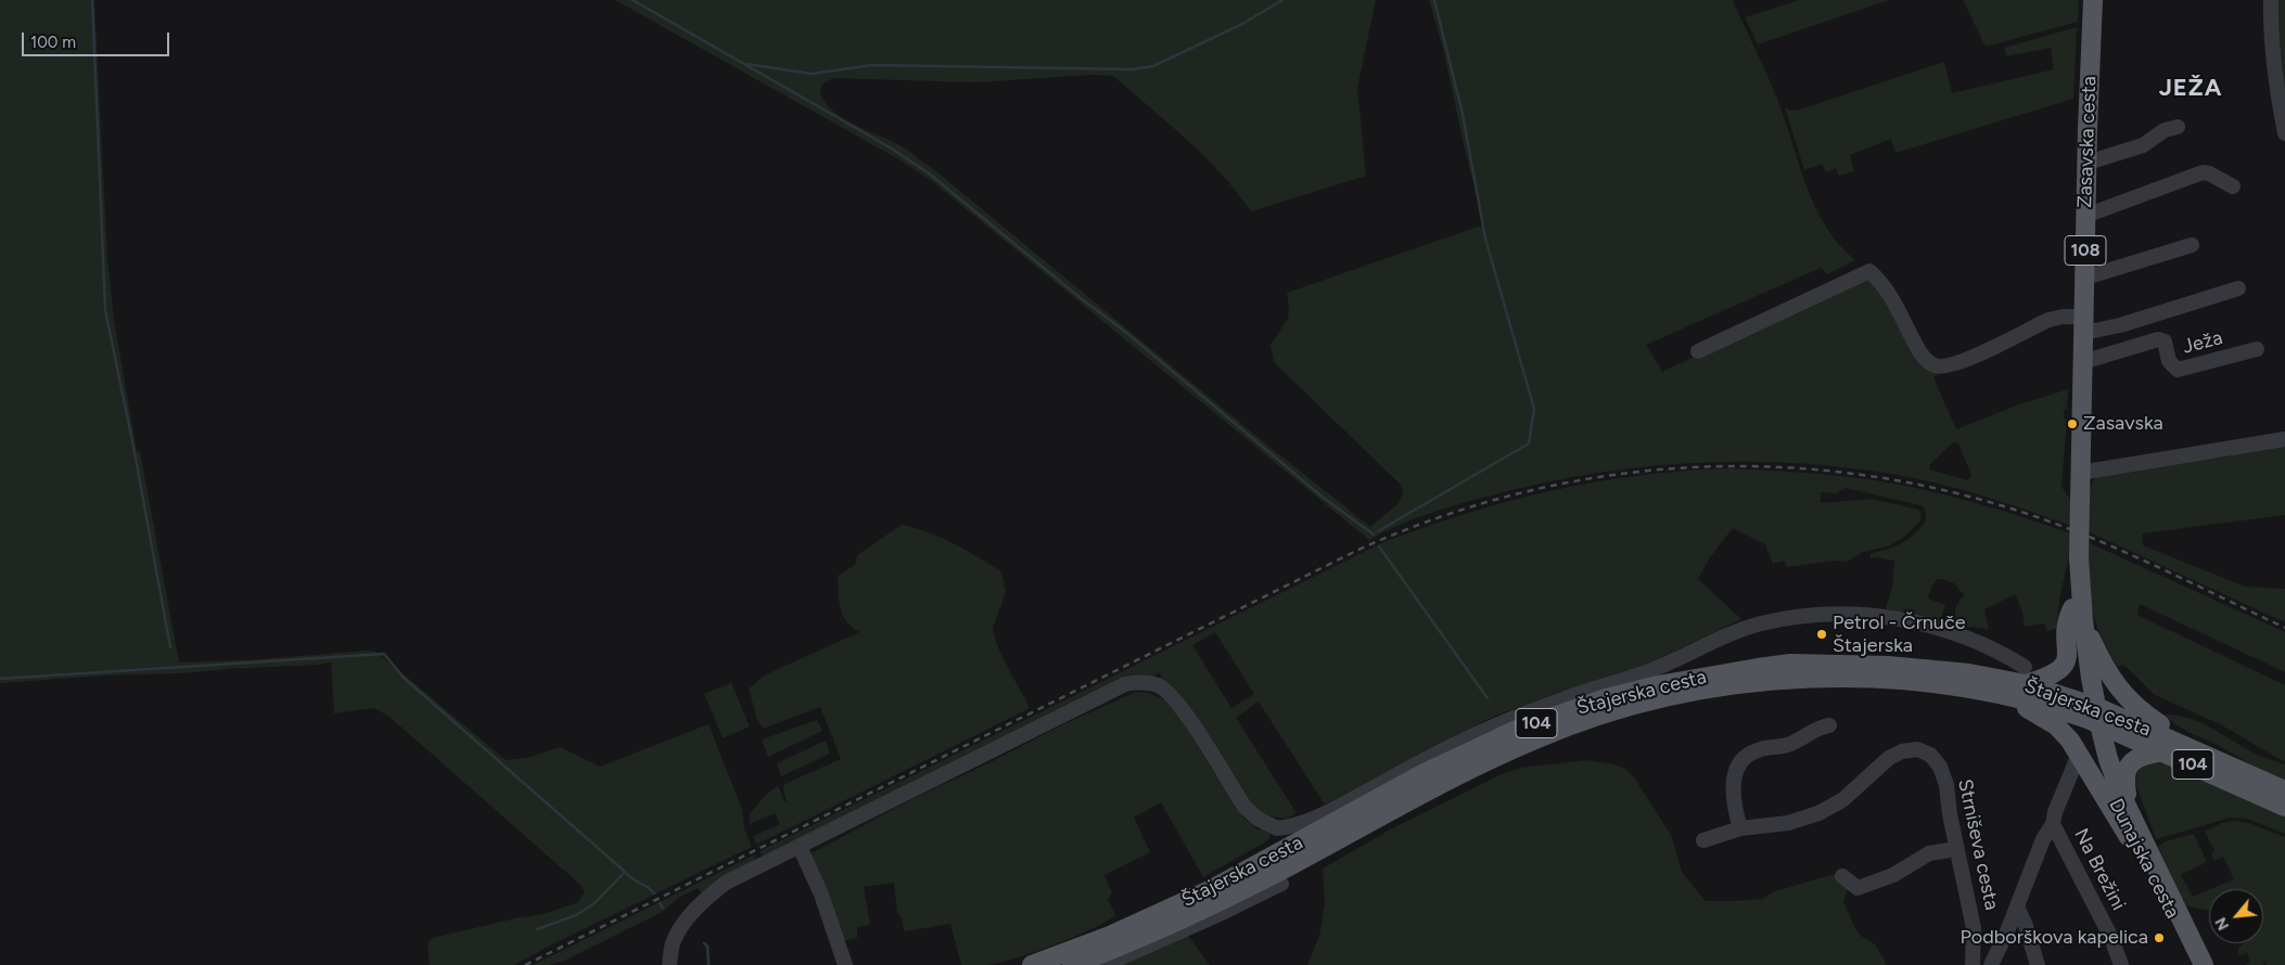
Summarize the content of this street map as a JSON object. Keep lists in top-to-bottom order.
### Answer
{
  "streets": {
    "main road": [
      "Zasavska cesta",
      "108",
      "Štajerska cesta",
      "104",
      "Dunajska cesta"
    ],
    "street": ["Ježa", "Strniševa cesta", "Na Brežini"]
  },
  "crossings": [
    ["Zasavska cesta", "Ježa"],
    ["Zasavska cesta", "Štajerska cesta"],
    ["Zasavska cesta", "Dunajska cesta"],
    ["Štajerska cesta", "Dunajska cesta"],
    ["Strniševa cesta", "Na Brežini"]
  ],
  "districts": ["JEŽA"],
  "places": ["Zasavska", "Petrol - Črnuče Štajerska", "Podborškova kapelica"],
  "scale_bar": "100 m",
  "north": "bottom left"
}
